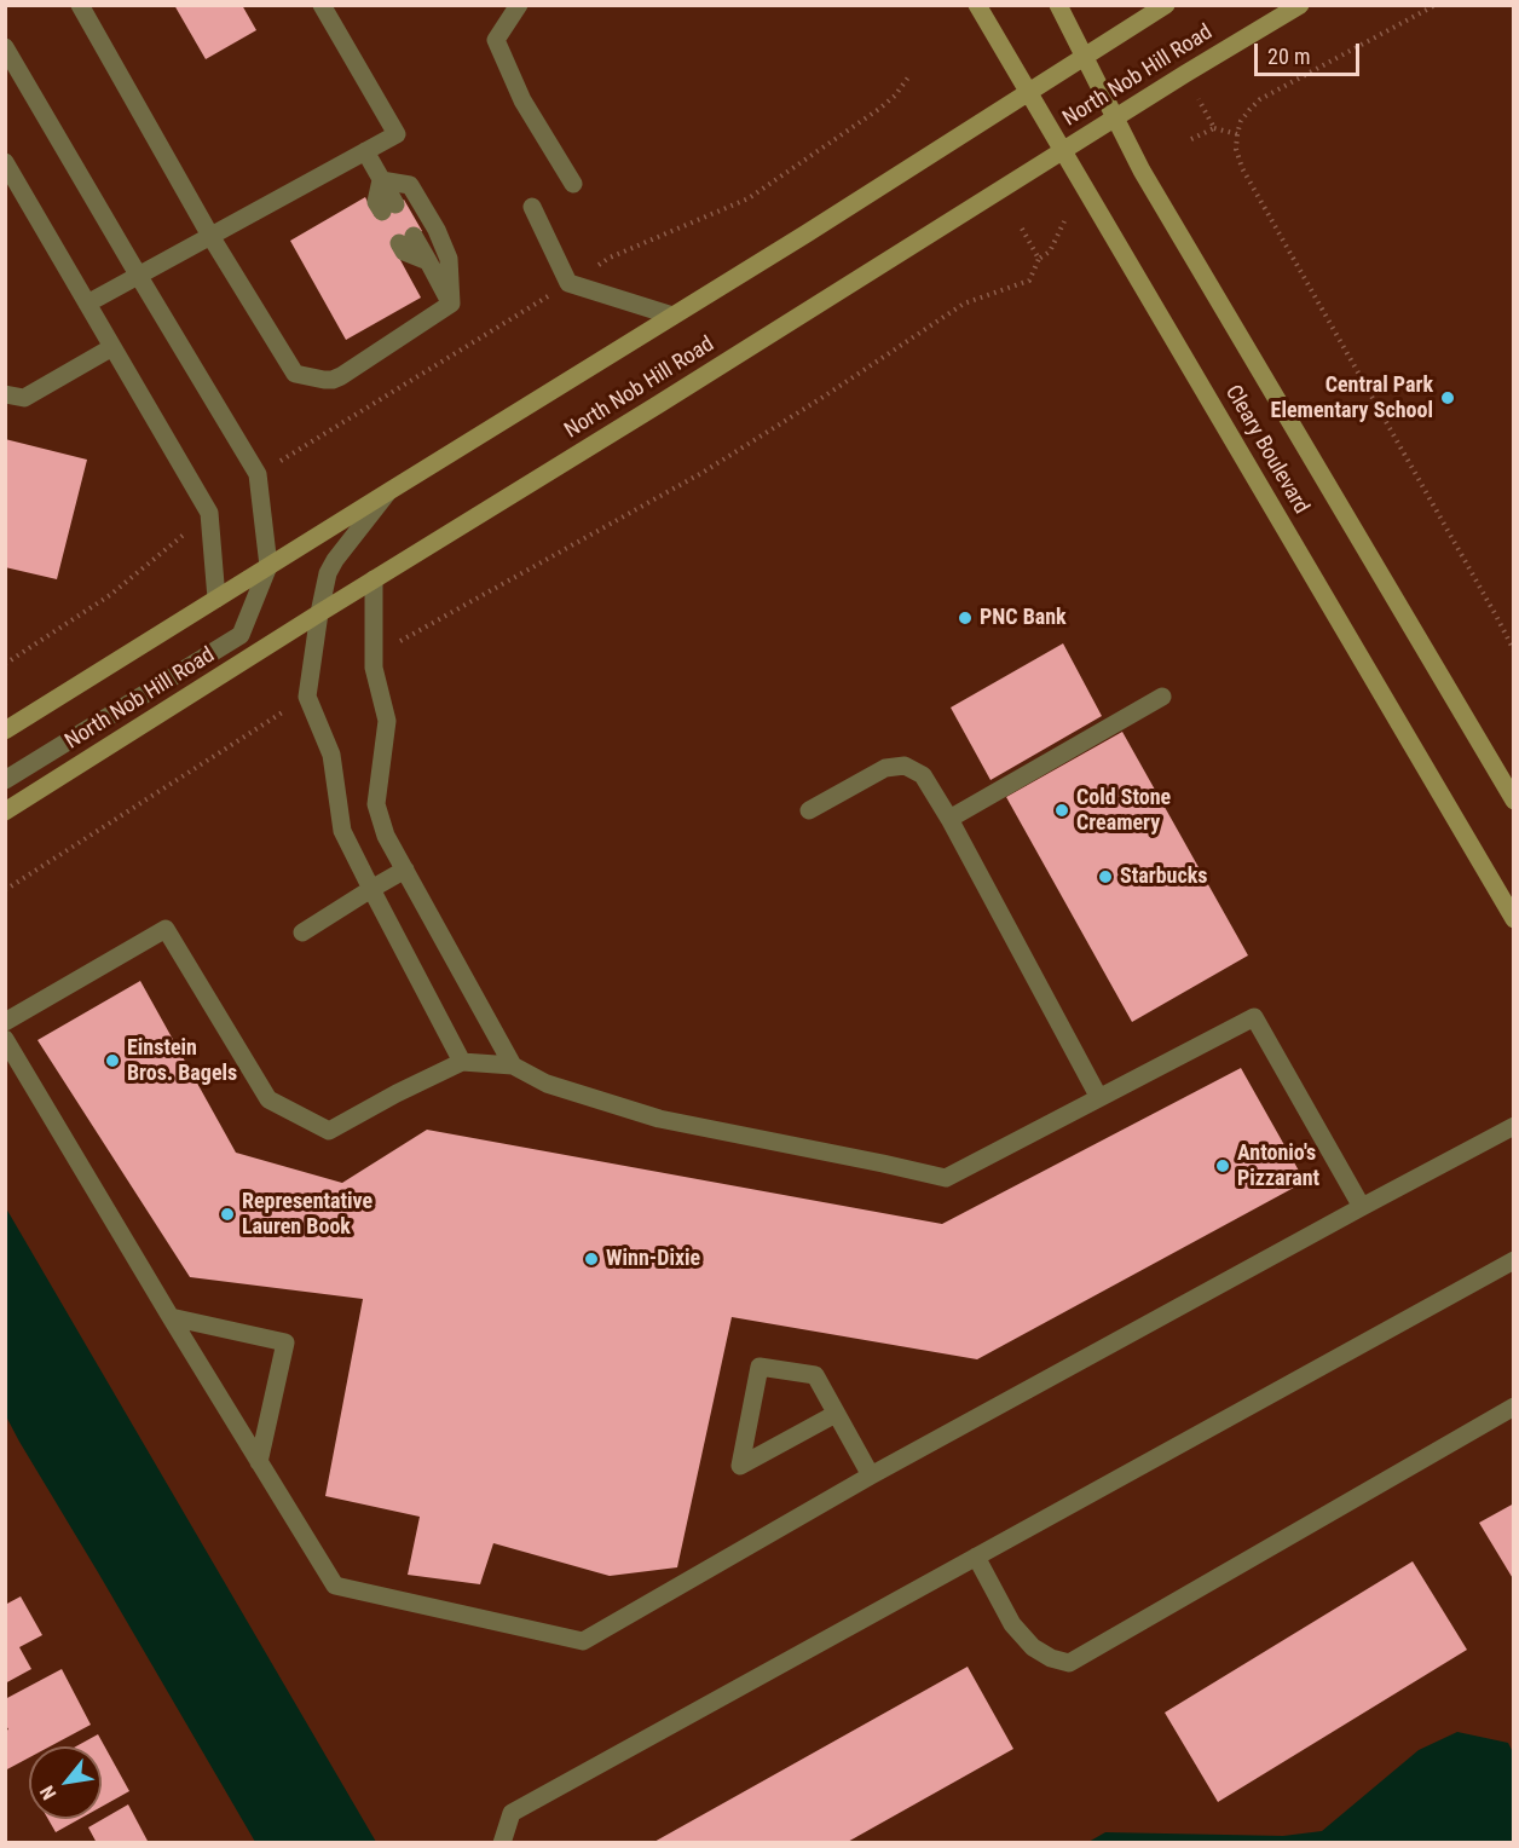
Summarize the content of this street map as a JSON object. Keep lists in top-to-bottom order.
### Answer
{
  "streets": {
    "main road": ["North Nob Hill Road", "Cleary Boulevard"]
  },
  "crossings": [
    ["North Nob Hill Road", "Cleary Boulevard"]
  ],
  "places": [
    "Central Park Elementary School",
    "PNC Bank",
    "Cold Stone Creamery",
    "Starbucks",
    "Einstein Bros. Bagels",
    "Antonio's Pizzarant",
    "Representative Lauren Book",
    "Winn-Dixie"
  ],
  "scale_bar": "20 m",
  "north": "bottom left"
}
